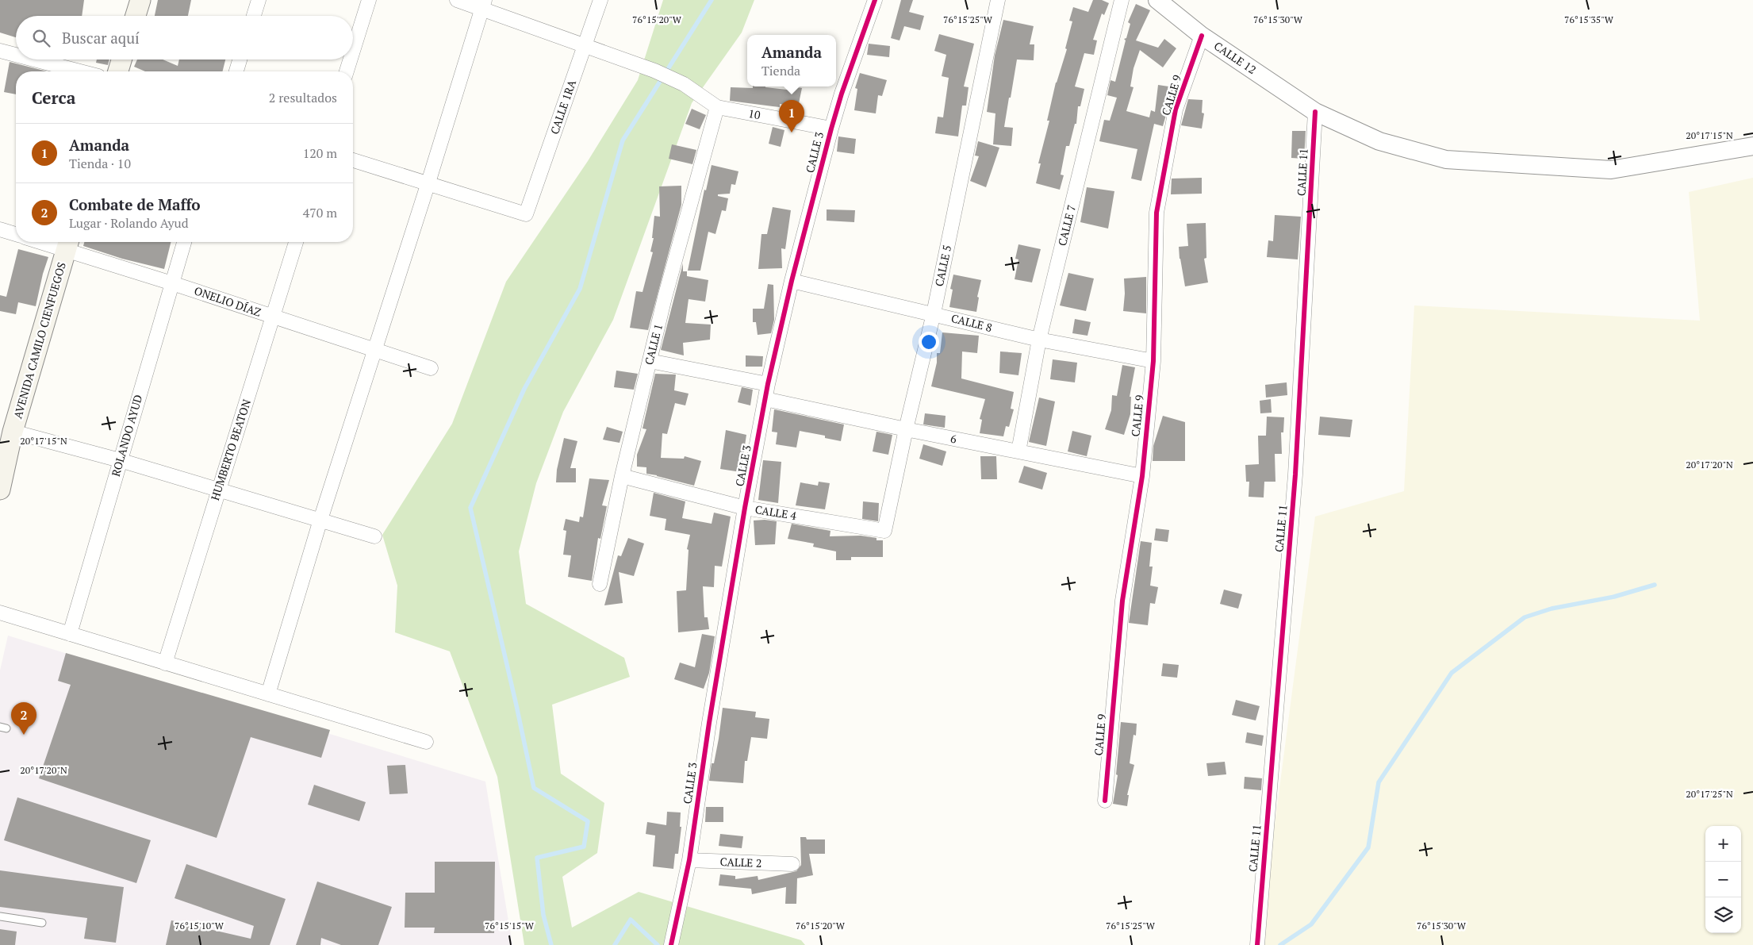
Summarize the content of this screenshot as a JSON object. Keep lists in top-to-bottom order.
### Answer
{
  "streets": {
    "main road": ["AVENIDA CAMILO CIENFUEGOS"],
    "street": [
      "CALLE 12",
      "CALLE 9",
      "CALLE 1RA",
      "10",
      "CALLE 3",
      "CALLE 11",
      "CALLE 7",
      "CALLE 5",
      "ONELIO DÍAZ",
      "CALLE 8",
      "CALLE 1",
      "ROLANDO AYUD",
      "6",
      "HUMBERTO BEATON",
      "CALLE 4",
      "CALLE 2"
    ]
  },
  "crossings": [
    ["CALLE 12", "CALLE 9"],
    ["CALLE 12", "CALLE 11"],
    ["CALLE 9", "CALLE 8"],
    ["CALLE 9", "6"],
    ["CALLE 1RA", "10"],
    ["10", "CALLE 3"],
    ["10", "CALLE 1"],
    ["CALLE 3", "CALLE 8"],
    ["CALLE 3", "6"],
    ["CALLE 3", "CALLE 4"],
    ["CALLE 3", "CALLE 2"],
    ["CALLE 7", "CALLE 8"],
    ["CALLE 7", "6"],
    ["CALLE 5", "CALLE 8"],
    ["CALLE 5", "6"],
    ["CALLE 5", "CALLE 4"],
    ["ONELIO DÍAZ", "AVENIDA CAMILO CIENFUEGOS"],
    ["ONELIO DÍAZ", "ROLANDO AYUD"],
    ["ONELIO DÍAZ", "HUMBERTO BEATON"],
    ["CALLE 1", "CALLE 4"]
  ],
  "page": {
    "search": "Buscar aquí",
    "popup": ["Amanda", "Tienda"],
    "heading": ["Cerca", "2 resultados"],
    "pins": ["1", "2"],
    "list": [
      {
        "mark": "1",
        "name": "Amanda",
        "note": "Tienda · 10",
        "value": "120 m"
      },
      {
        "mark": "2",
        "name": "Combate de Maffo",
        "note": "Lugar · Rolando Ayud",
        "value": "470 m"
      }
    ],
    "map_buttons": ["+", "−"]
  },
  "coordinates": [
    "76°15'20\"W",
    "76°15'25\"W",
    "76°15'35\"W",
    "76°15'30\"W",
    "20°17'15\"N",
    "20°17'20\"N",
    "20°17'25\"N",
    "76°15'10\"W",
    "76°15'15\"W"
  ]
}
